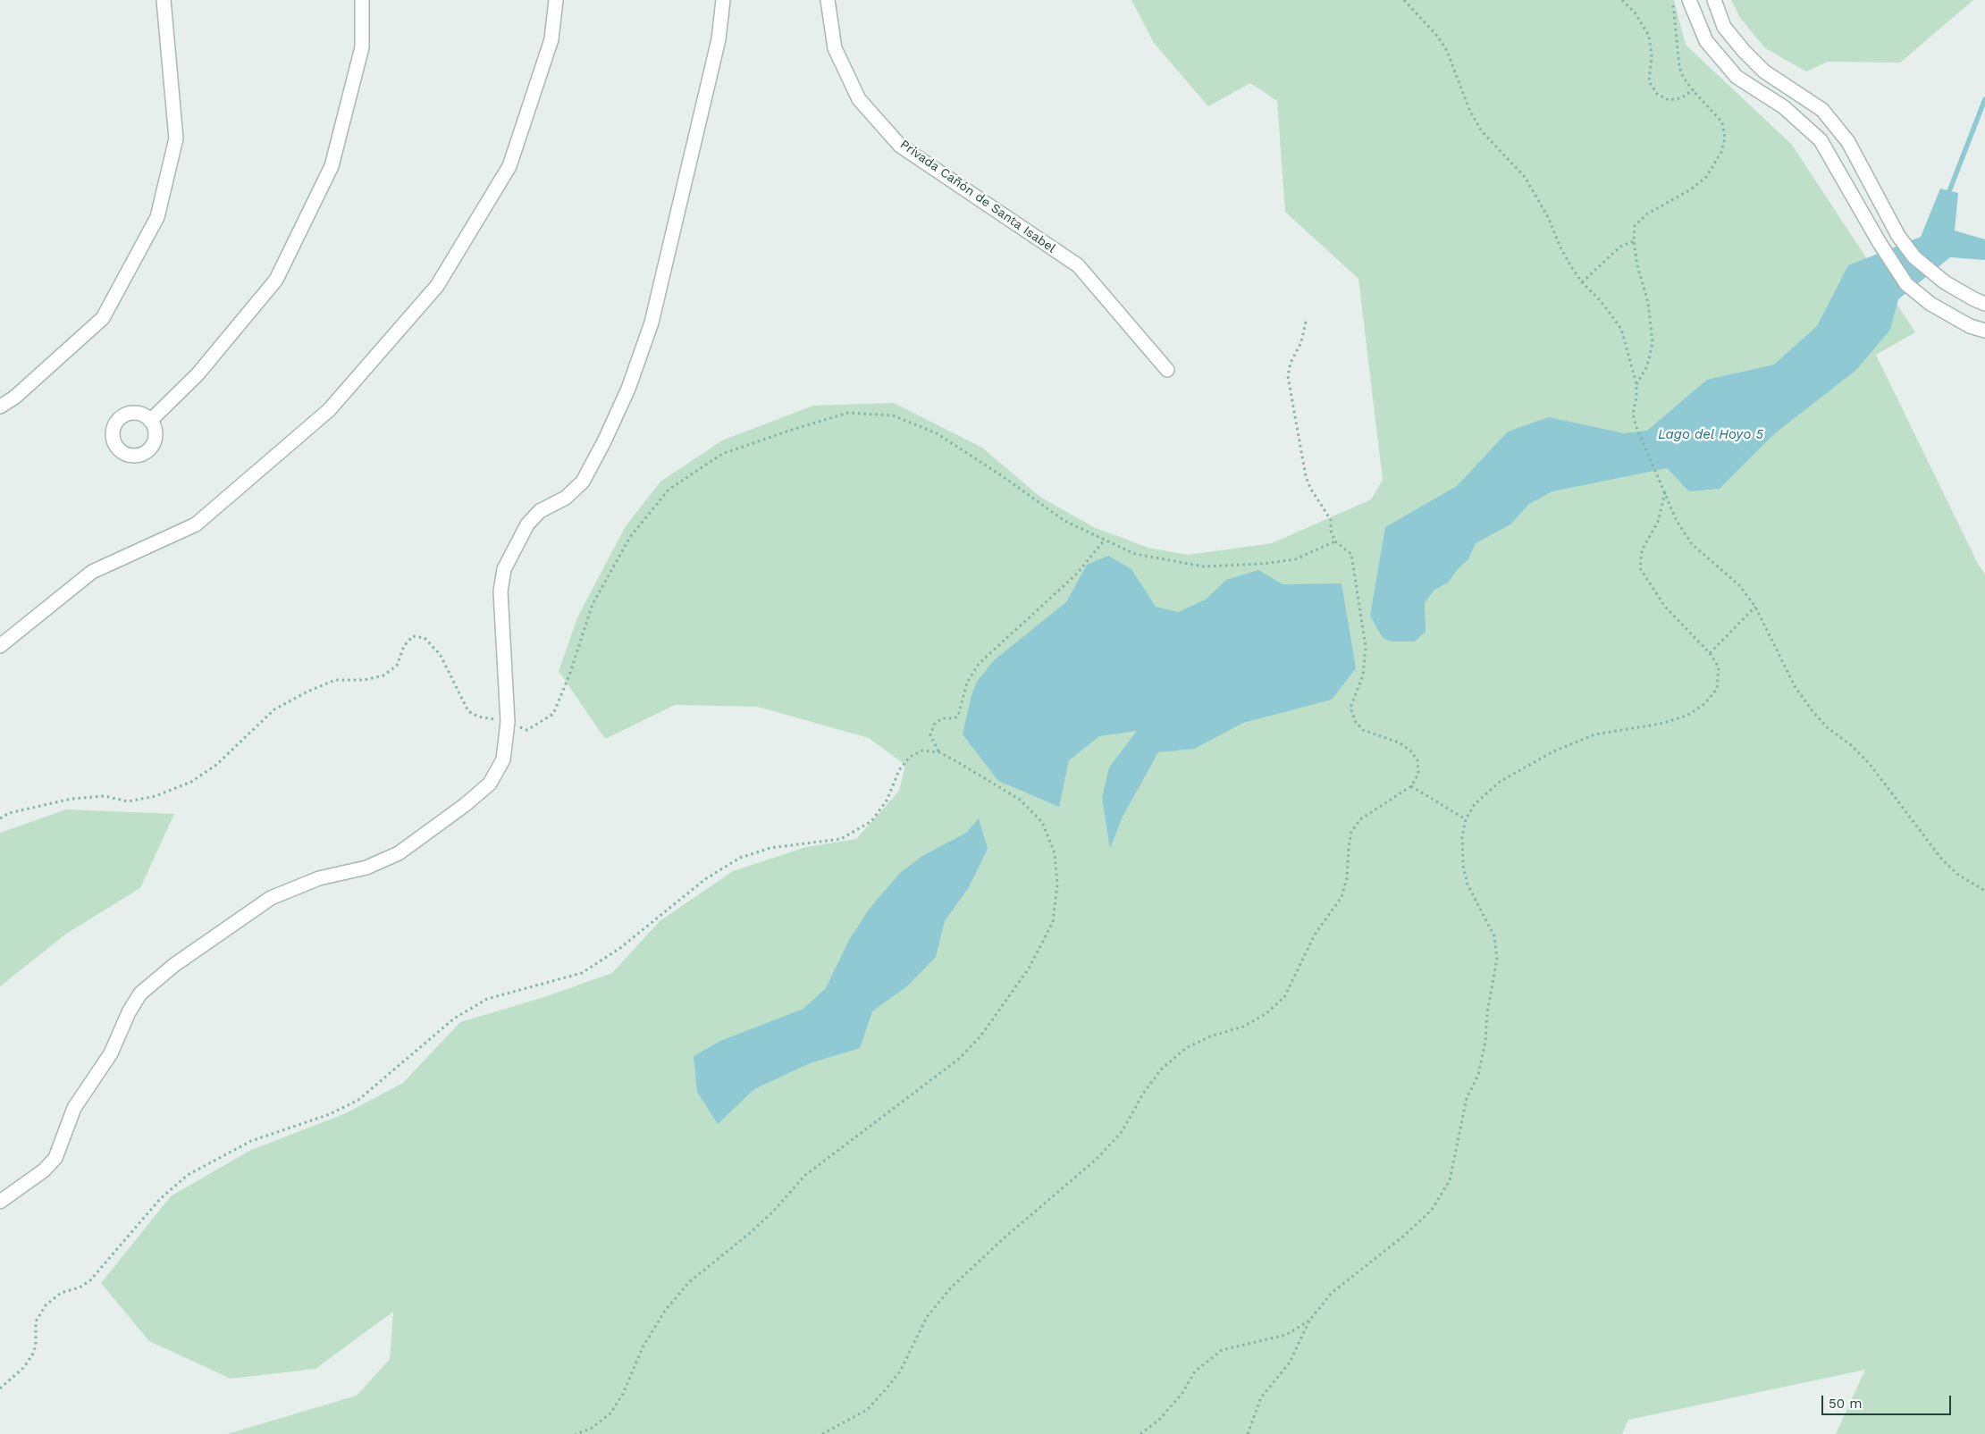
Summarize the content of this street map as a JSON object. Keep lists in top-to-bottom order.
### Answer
{
  "streets": {
    "street": ["Privada Cañón de Santa Isabel"]
  },
  "water": ["Lago del Hoyo 5"],
  "scale_bar": "50 m"
}
